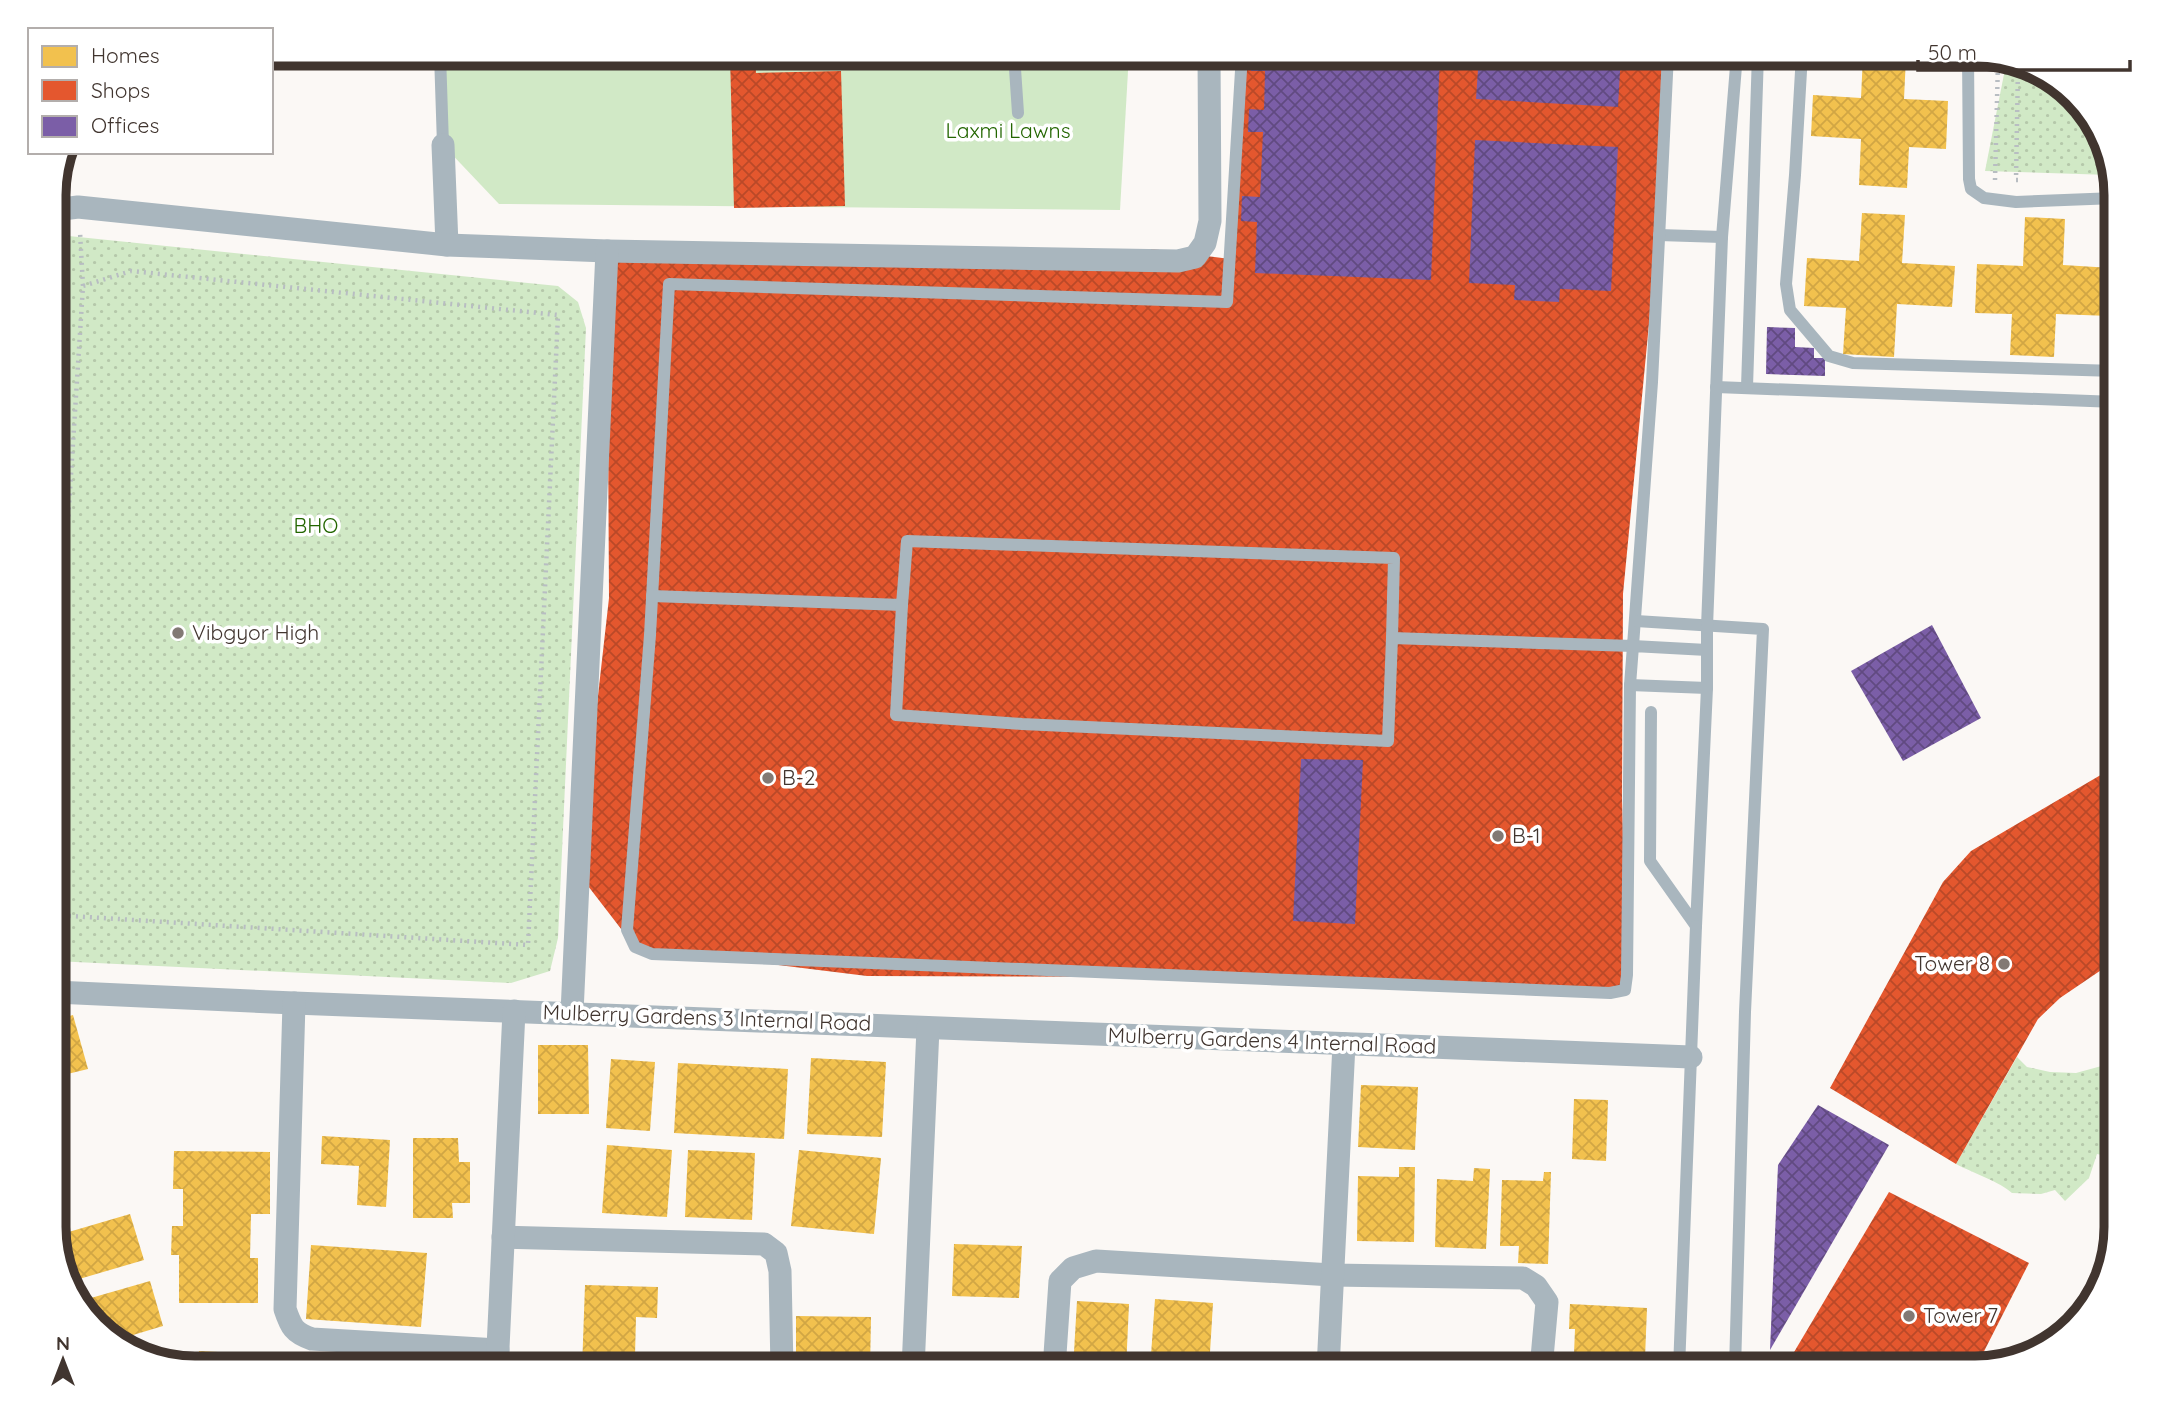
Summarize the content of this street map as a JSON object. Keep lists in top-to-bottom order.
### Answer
{
  "streets": {
    "street": ["Mulberry Gardens 3 Internal Road", "Mulberry Gardens 4 Internal Road"]
  },
  "crossings": [
    ["Mulberry Gardens 3 Internal Road", "Mulberry Gardens 4 Internal Road"]
  ],
  "parks": ["Laxmi Lawns", "BHO"],
  "places": [
    "Vibgyor High",
    "B-2",
    "B-1",
    "Tower 8",
    "Tower 7"
  ],
  "legend": ["Homes", "Shops", "Offices"],
  "scale_bar": "50 m",
  "north": "top"
}
